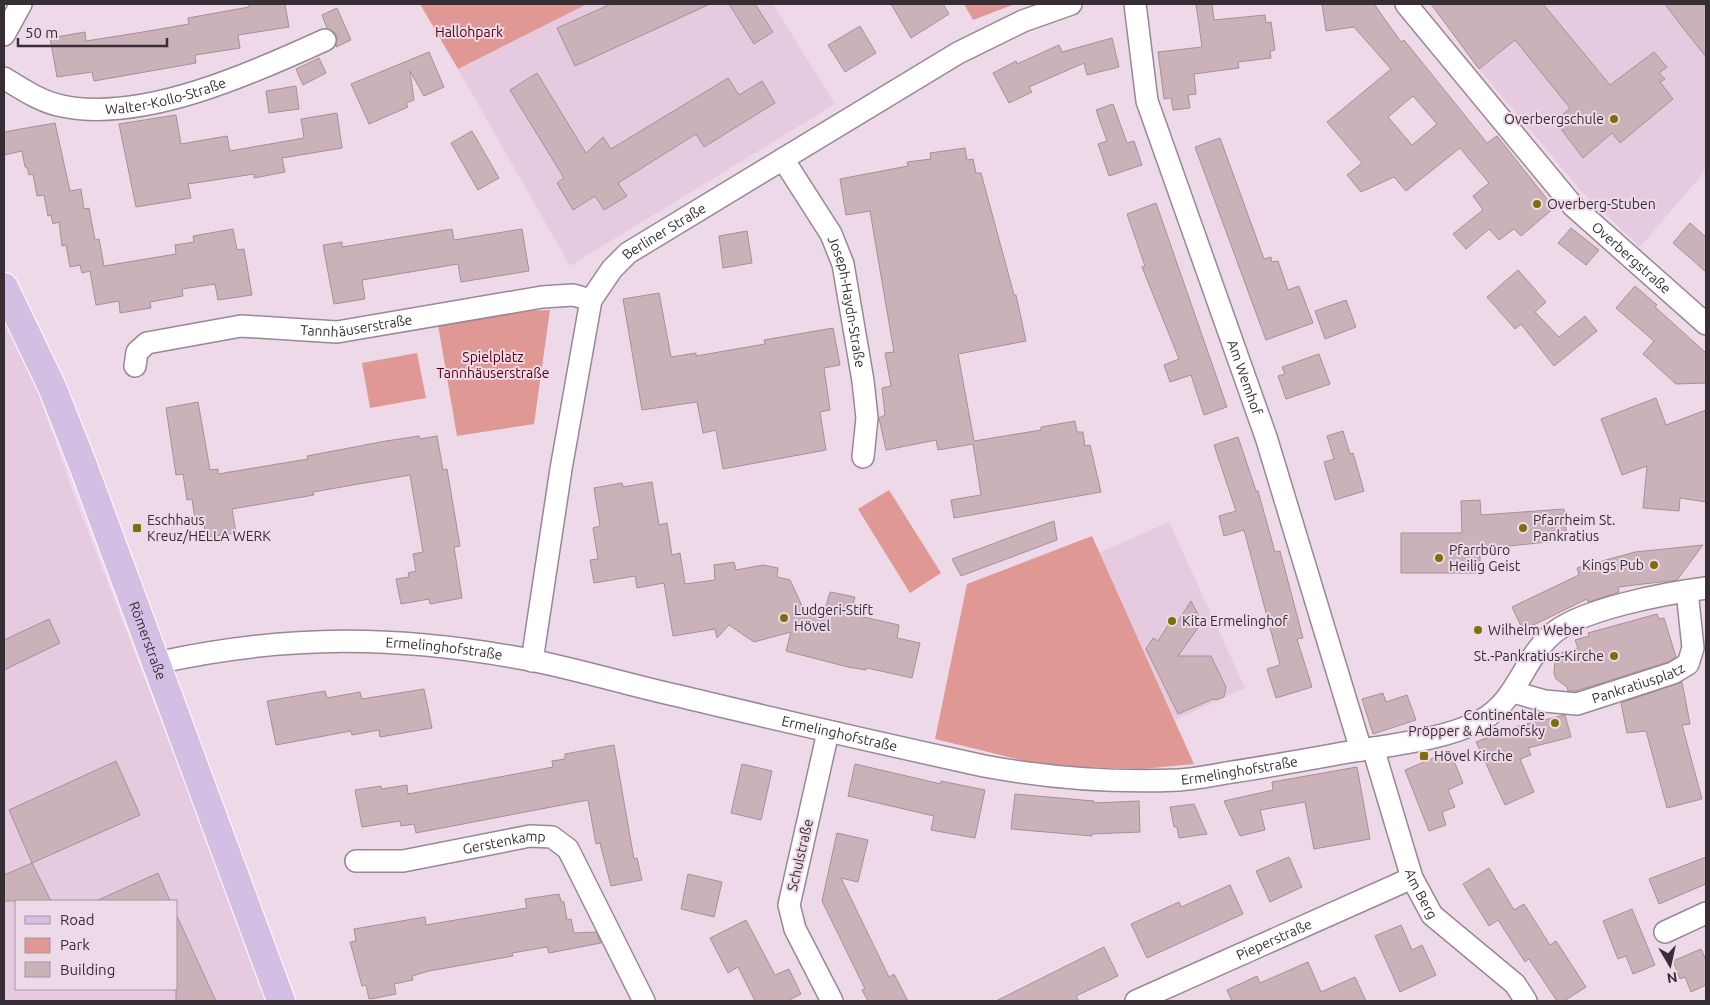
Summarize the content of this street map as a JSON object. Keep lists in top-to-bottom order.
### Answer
{
  "streets": {
    "main road": ["Römerstraße"],
    "street": [
      "Walter-Kollo-Straße",
      "Berliner Straße",
      "Overbergstraße",
      "Joseph-Haydn-Straße",
      "Tannhäuserstraße",
      "Am Wemhof",
      "Ermelinghofstraße",
      "Pankratiusplatz",
      "Gerstenkamp",
      "Schulstraße",
      "Am Berg",
      "Pieperstraße"
    ]
  },
  "crossings": [
    ["Berliner Straße", "Joseph-Haydn-Straße"],
    ["Berliner Straße", "Tannhäuserstraße"],
    ["Berliner Straße", "Ermelinghofstraße"],
    ["Am Wemhof", "Ermelinghofstraße"],
    ["Am Wemhof", "Am Berg"],
    ["Römerstraße", "Ermelinghofstraße"],
    ["Ermelinghofstraße", "Pankratiusplatz"],
    ["Ermelinghofstraße", "Schulstraße"],
    ["Ermelinghofstraße", "Am Berg"],
    ["Am Berg", "Pieperstraße"]
  ],
  "parks": ["Hallohpark", "Spielplatz Tannhäuserstraße"],
  "places": {
    "other": [
      "Overbergschule",
      "Overberg-Stuben",
      "Pfarrheim St. Pankratius",
      "Pfarrbüro Heilig Geist",
      "Kings Pub",
      "Ludgeri-Stift Hövel",
      "Kita Ermelinghof",
      "Wilhelm Weber",
      "St.-Pankratius-Kirche",
      "Continentale Pröpper & Adamofsky"
    ],
    "transit": ["Eschhaus Kreuz/HELLA WERK", "Hövel Kirche"]
  },
  "legend": ["Road", "Park", "Building"],
  "scale_bar": "50 m",
  "north": "bottom"
}
